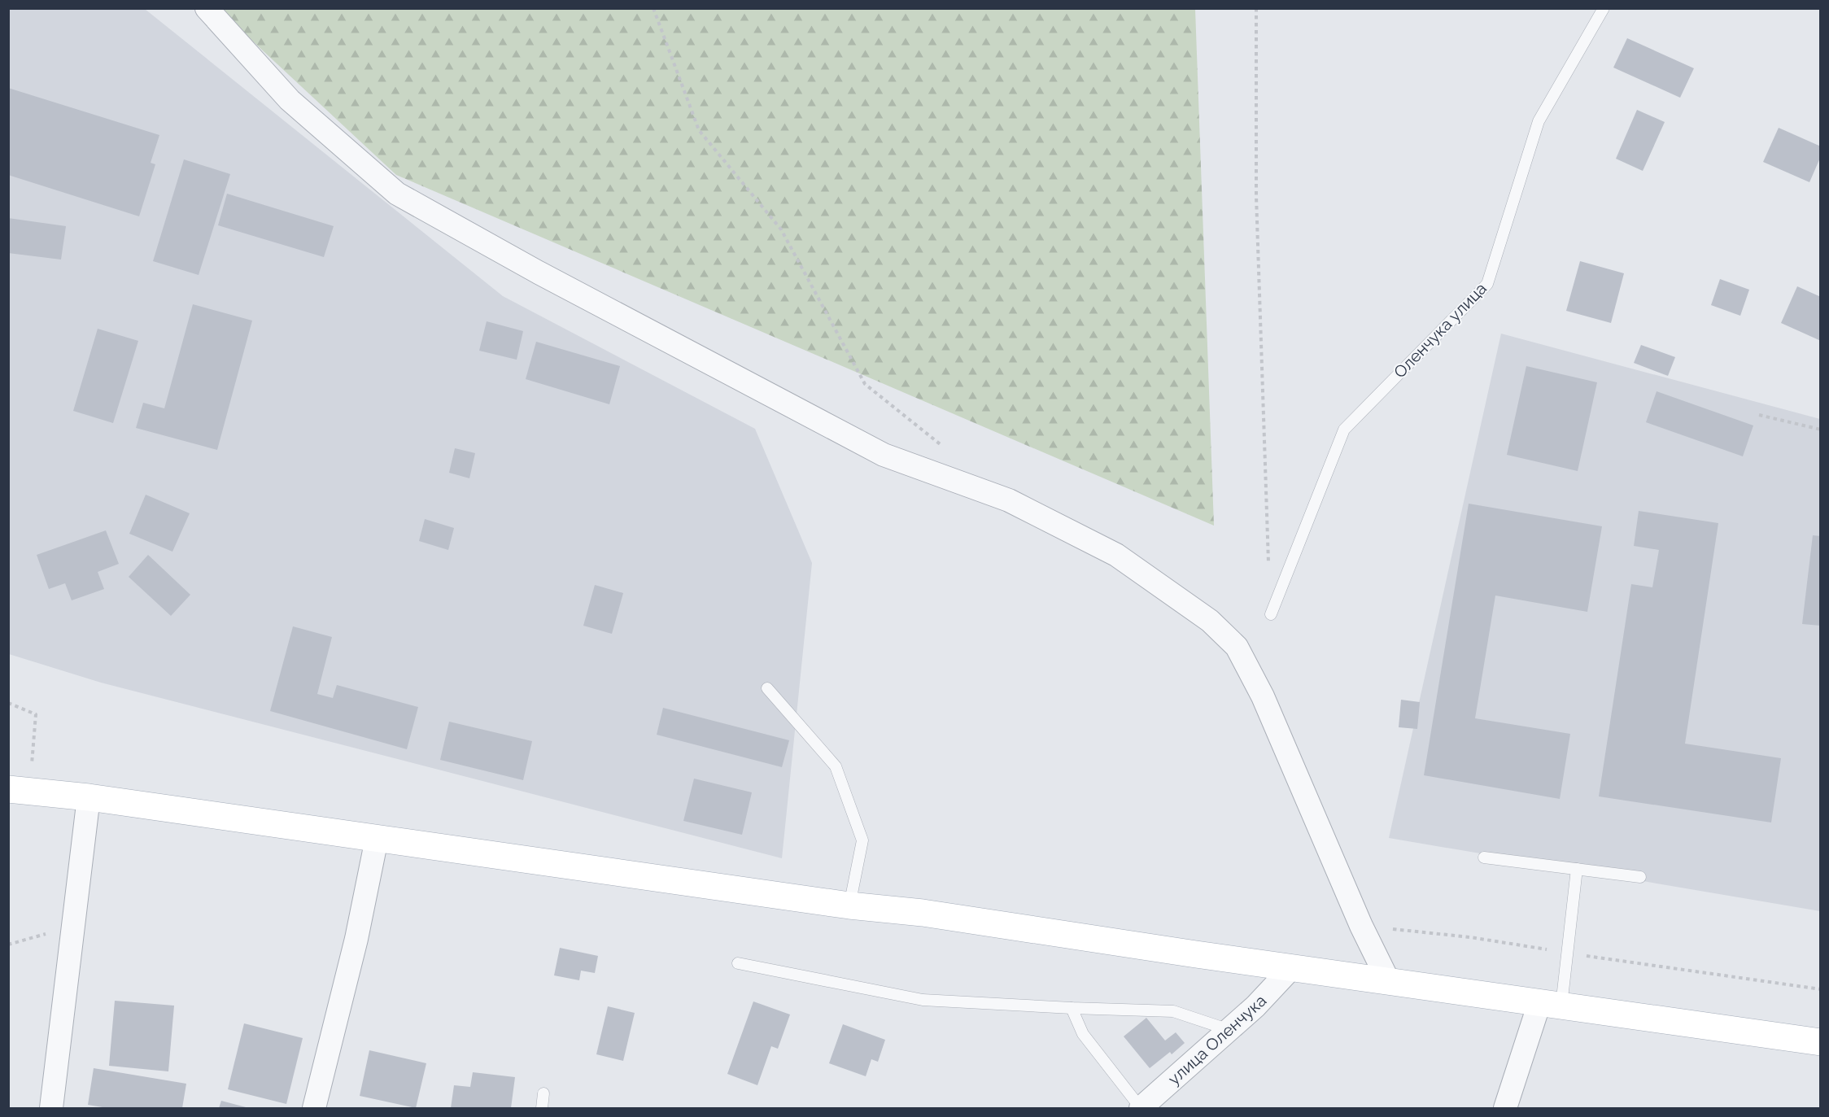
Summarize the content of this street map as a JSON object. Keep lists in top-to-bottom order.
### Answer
{
  "streets": {
    "street": ["улица Оленчука"],
    "lane": ["Оленчука улица"]
  }
}
